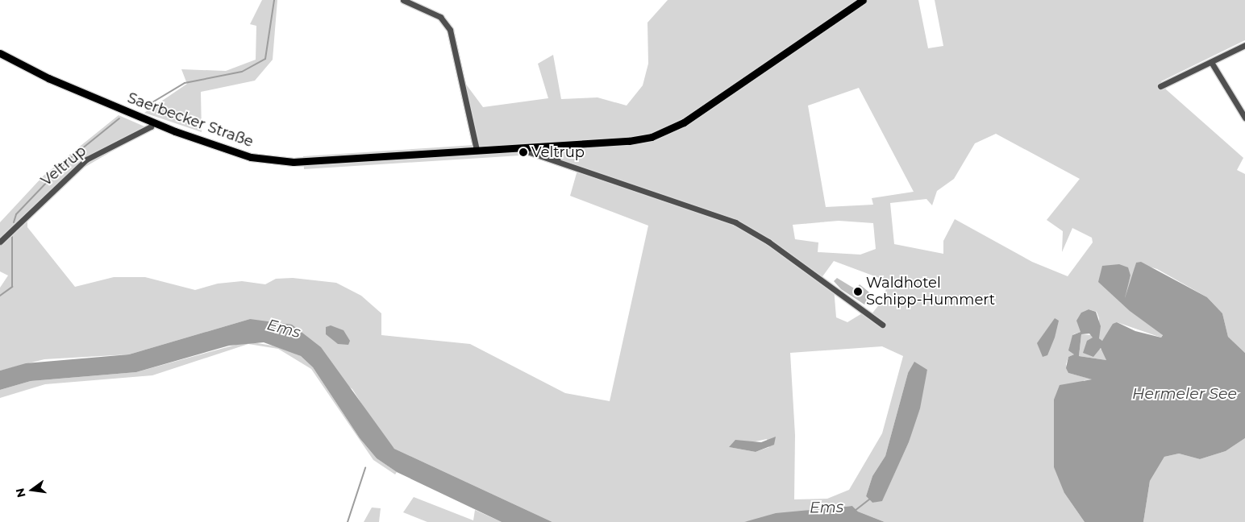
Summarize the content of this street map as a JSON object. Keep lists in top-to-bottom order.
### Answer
{
  "streets": {
    "main road": ["Saerbecker Straße"],
    "street": ["Veltrup"]
  },
  "crossings": [
    ["Saerbecker Straße", "Veltrup"]
  ],
  "water": ["Ems", "Hermeler See"],
  "places": ["Veltrup", "Waldhotel Schipp-Hummert"],
  "north": "left"
}
